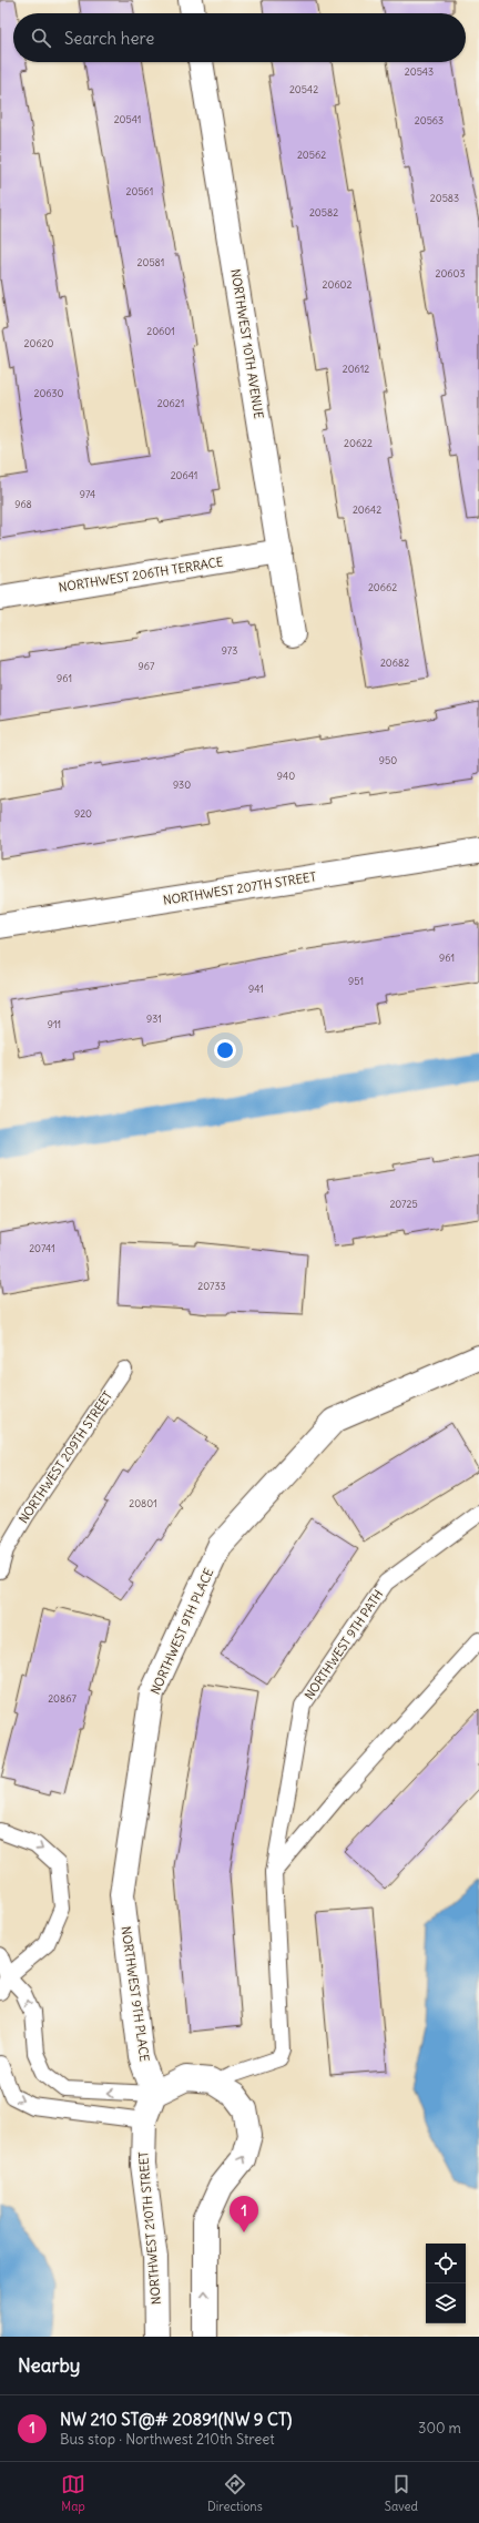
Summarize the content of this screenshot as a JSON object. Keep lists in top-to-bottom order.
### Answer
{
  "streets": {
    "street": [
      "NORTHWEST 10TH AVENUE",
      "NORTHWEST 206TH TERRACE",
      "NORTHWEST 207TH STREET",
      "NORTHWEST 9TH PLACE",
      "NORTHWEST 210TH STREET"
    ],
    "lane": ["NORTHWEST 209TH STREET", "NORTHWEST 9TH PATH"]
  },
  "crossings": [
    ["NORTHWEST 10TH AVENUE", "NORTHWEST 206TH TERRACE"],
    ["NORTHWEST 9TH PLACE", "NORTHWEST 210TH STREET"]
  ],
  "house_numbers": [
    "20543",
    "20542",
    "20541",
    "20563",
    "20562",
    "20561",
    "20583",
    "20582",
    "20581",
    "20603",
    "20602",
    "20601",
    "20620",
    "20612",
    "20630",
    "20621",
    "20622",
    "20641",
    "974",
    "968",
    "20642",
    "20662",
    "973",
    "20682",
    "967",
    "961",
    "950",
    "940",
    "930",
    "920",
    "961",
    "951",
    "941",
    "931",
    "911",
    "20725",
    "20741",
    "20733",
    "20801",
    "20867"
  ],
  "page": {
    "search": "Search here",
    "pins": "1",
    "heading": "Nearby",
    "list": [
      {
        "mark": "1",
        "name": "NW 210 ST@# 20891(NW 9 CT)",
        "note": "Bus stop · Northwest 210th Street",
        "value": "300 m"
      }
    ],
    "nav": ["Map", "Directions", "Saved"]
  }
}
